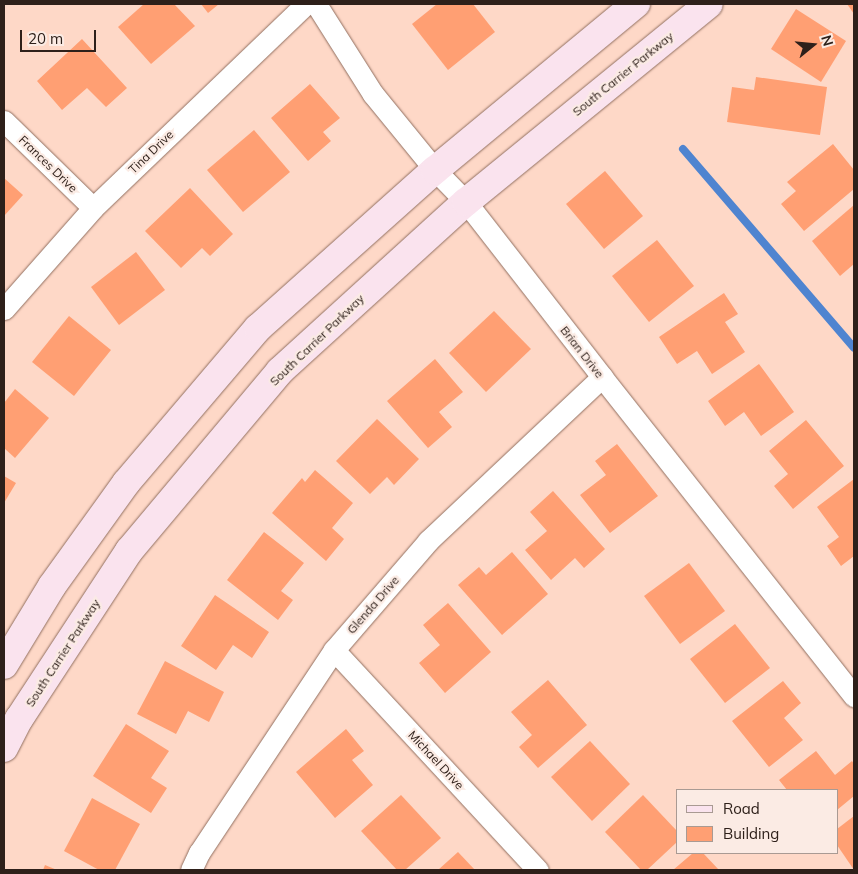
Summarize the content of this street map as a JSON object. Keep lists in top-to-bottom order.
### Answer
{
  "streets": {
    "main road": ["South Carrier Parkway"],
    "street": [
      "Tina Drive",
      "Frances Drive",
      "Brian Drive",
      "Glenda Drive",
      "Michael Drive"
    ]
  },
  "crossings": [
    ["South Carrier Parkway", "Brian Drive"],
    ["Tina Drive", "Frances Drive"],
    ["Brian Drive", "Glenda Drive"],
    ["Glenda Drive", "Michael Drive"]
  ],
  "legend": ["Road", "Building"],
  "scale_bar": "20 m",
  "north": "right"
}
